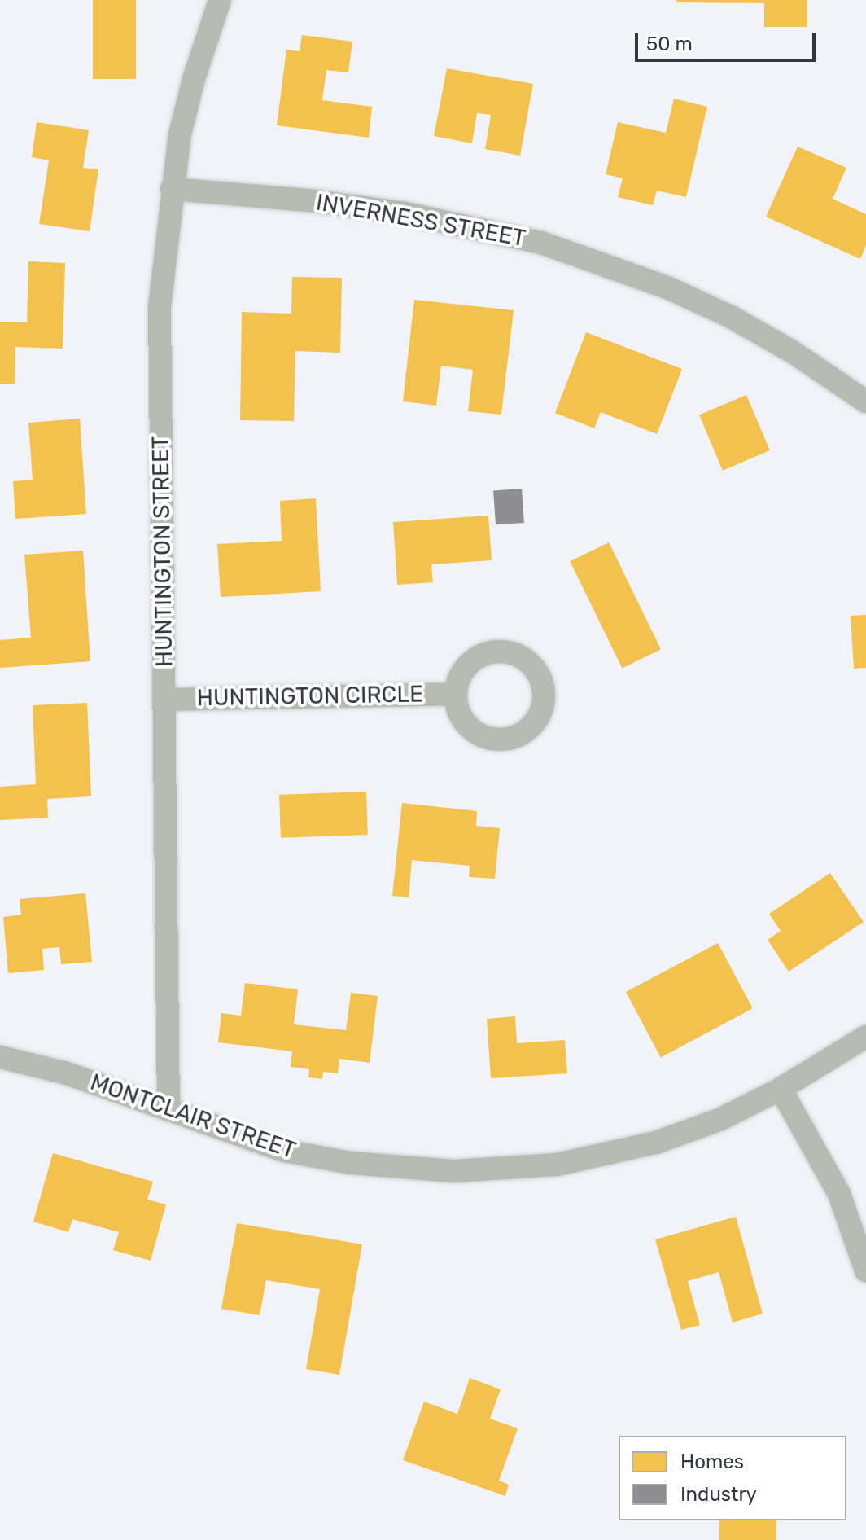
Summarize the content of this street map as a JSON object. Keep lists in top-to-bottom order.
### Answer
{
  "streets": {
    "street": [
      "INVERNESS STREET",
      "HUNTINGTON STREET",
      "HUNTINGTON CIRCLE",
      "MONTCLAIR STREET"
    ]
  },
  "crossings": [
    ["INVERNESS STREET", "HUNTINGTON STREET"],
    ["HUNTINGTON STREET", "HUNTINGTON CIRCLE"],
    ["HUNTINGTON STREET", "MONTCLAIR STREET"]
  ],
  "legend": ["Homes", "Industry"],
  "scale_bar": "50 m"
}
